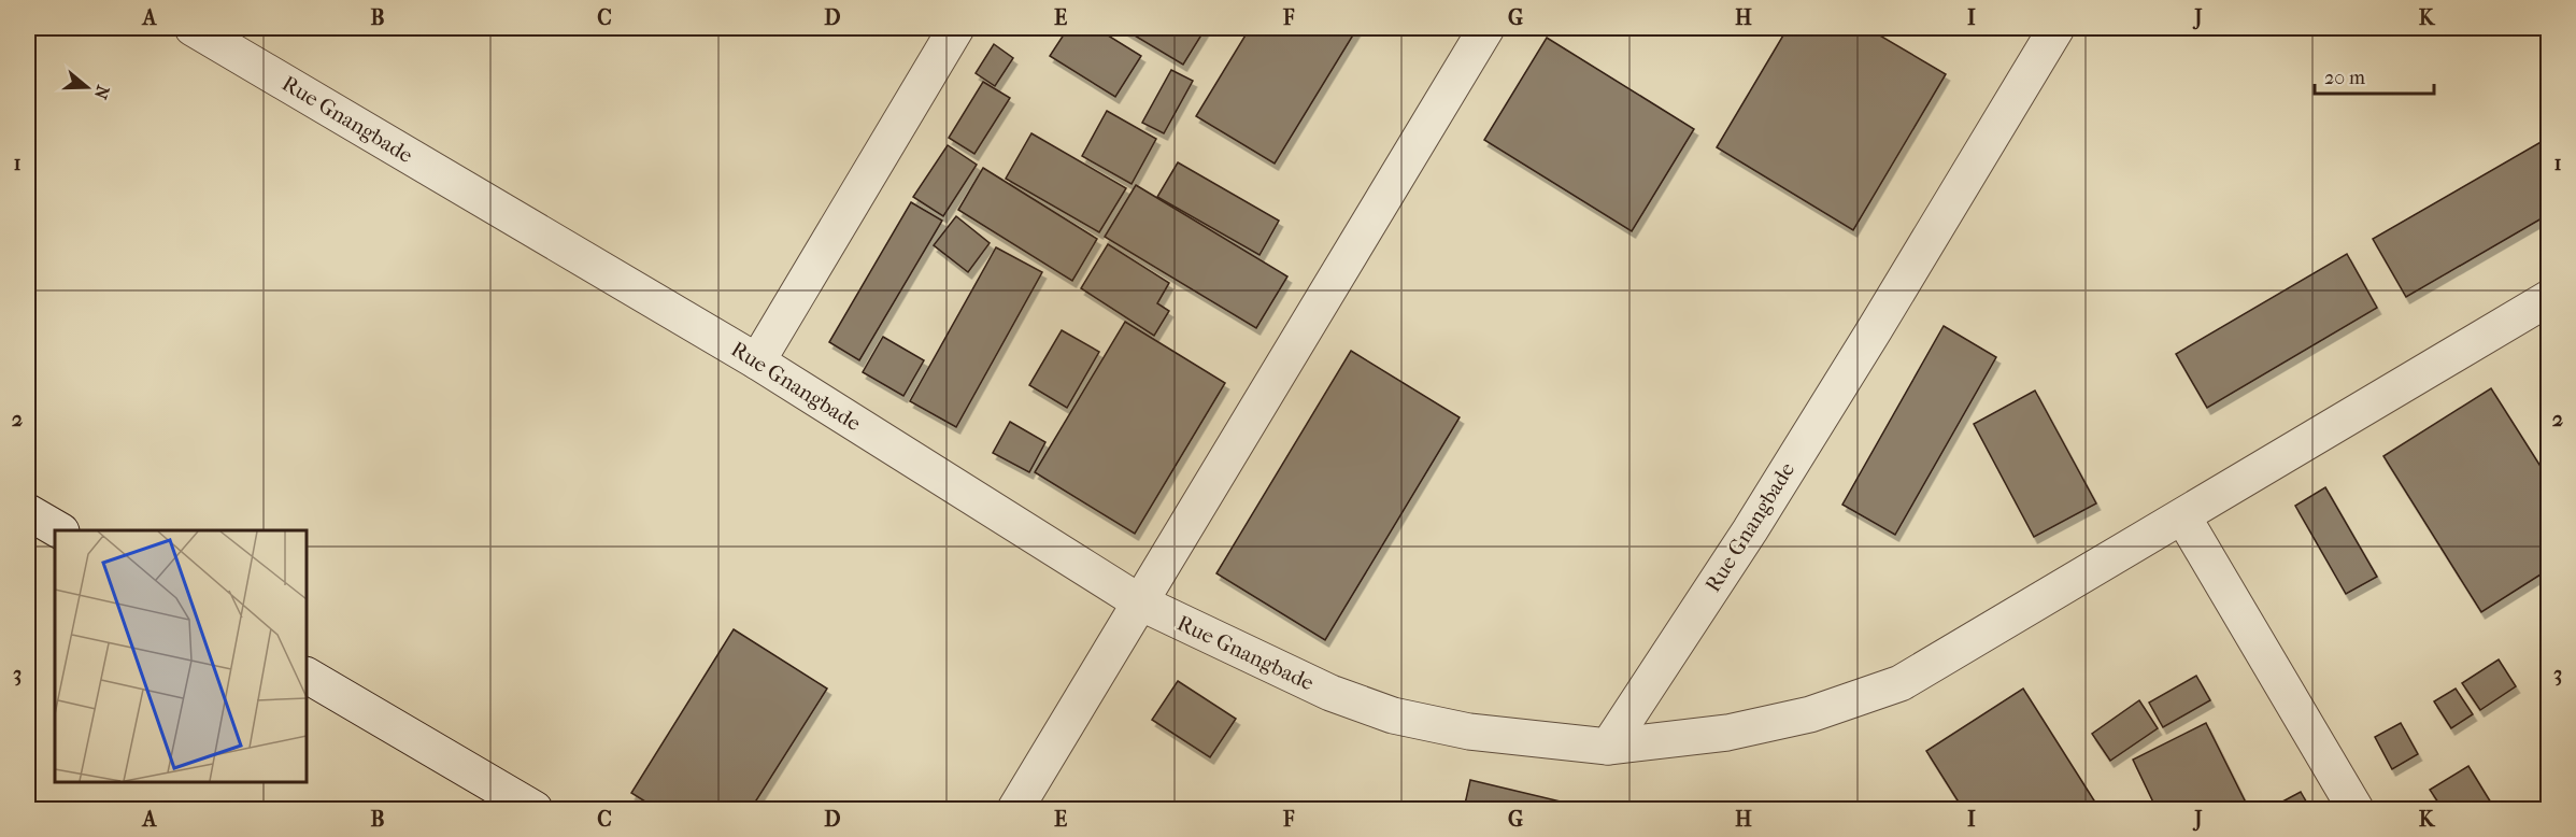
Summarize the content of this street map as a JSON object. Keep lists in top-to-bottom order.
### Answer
{
  "streets": {
    "street": ["Rue Gnangbade"]
  },
  "scale_bar": "20 m",
  "north": "right",
  "grid": {
    "columns": [
      "A",
      "B",
      "C",
      "D",
      "E",
      "F",
      "G",
      "H",
      "I",
      "J",
      "K"
    ],
    "rows": ["1", "2", "3"]
  }
}
